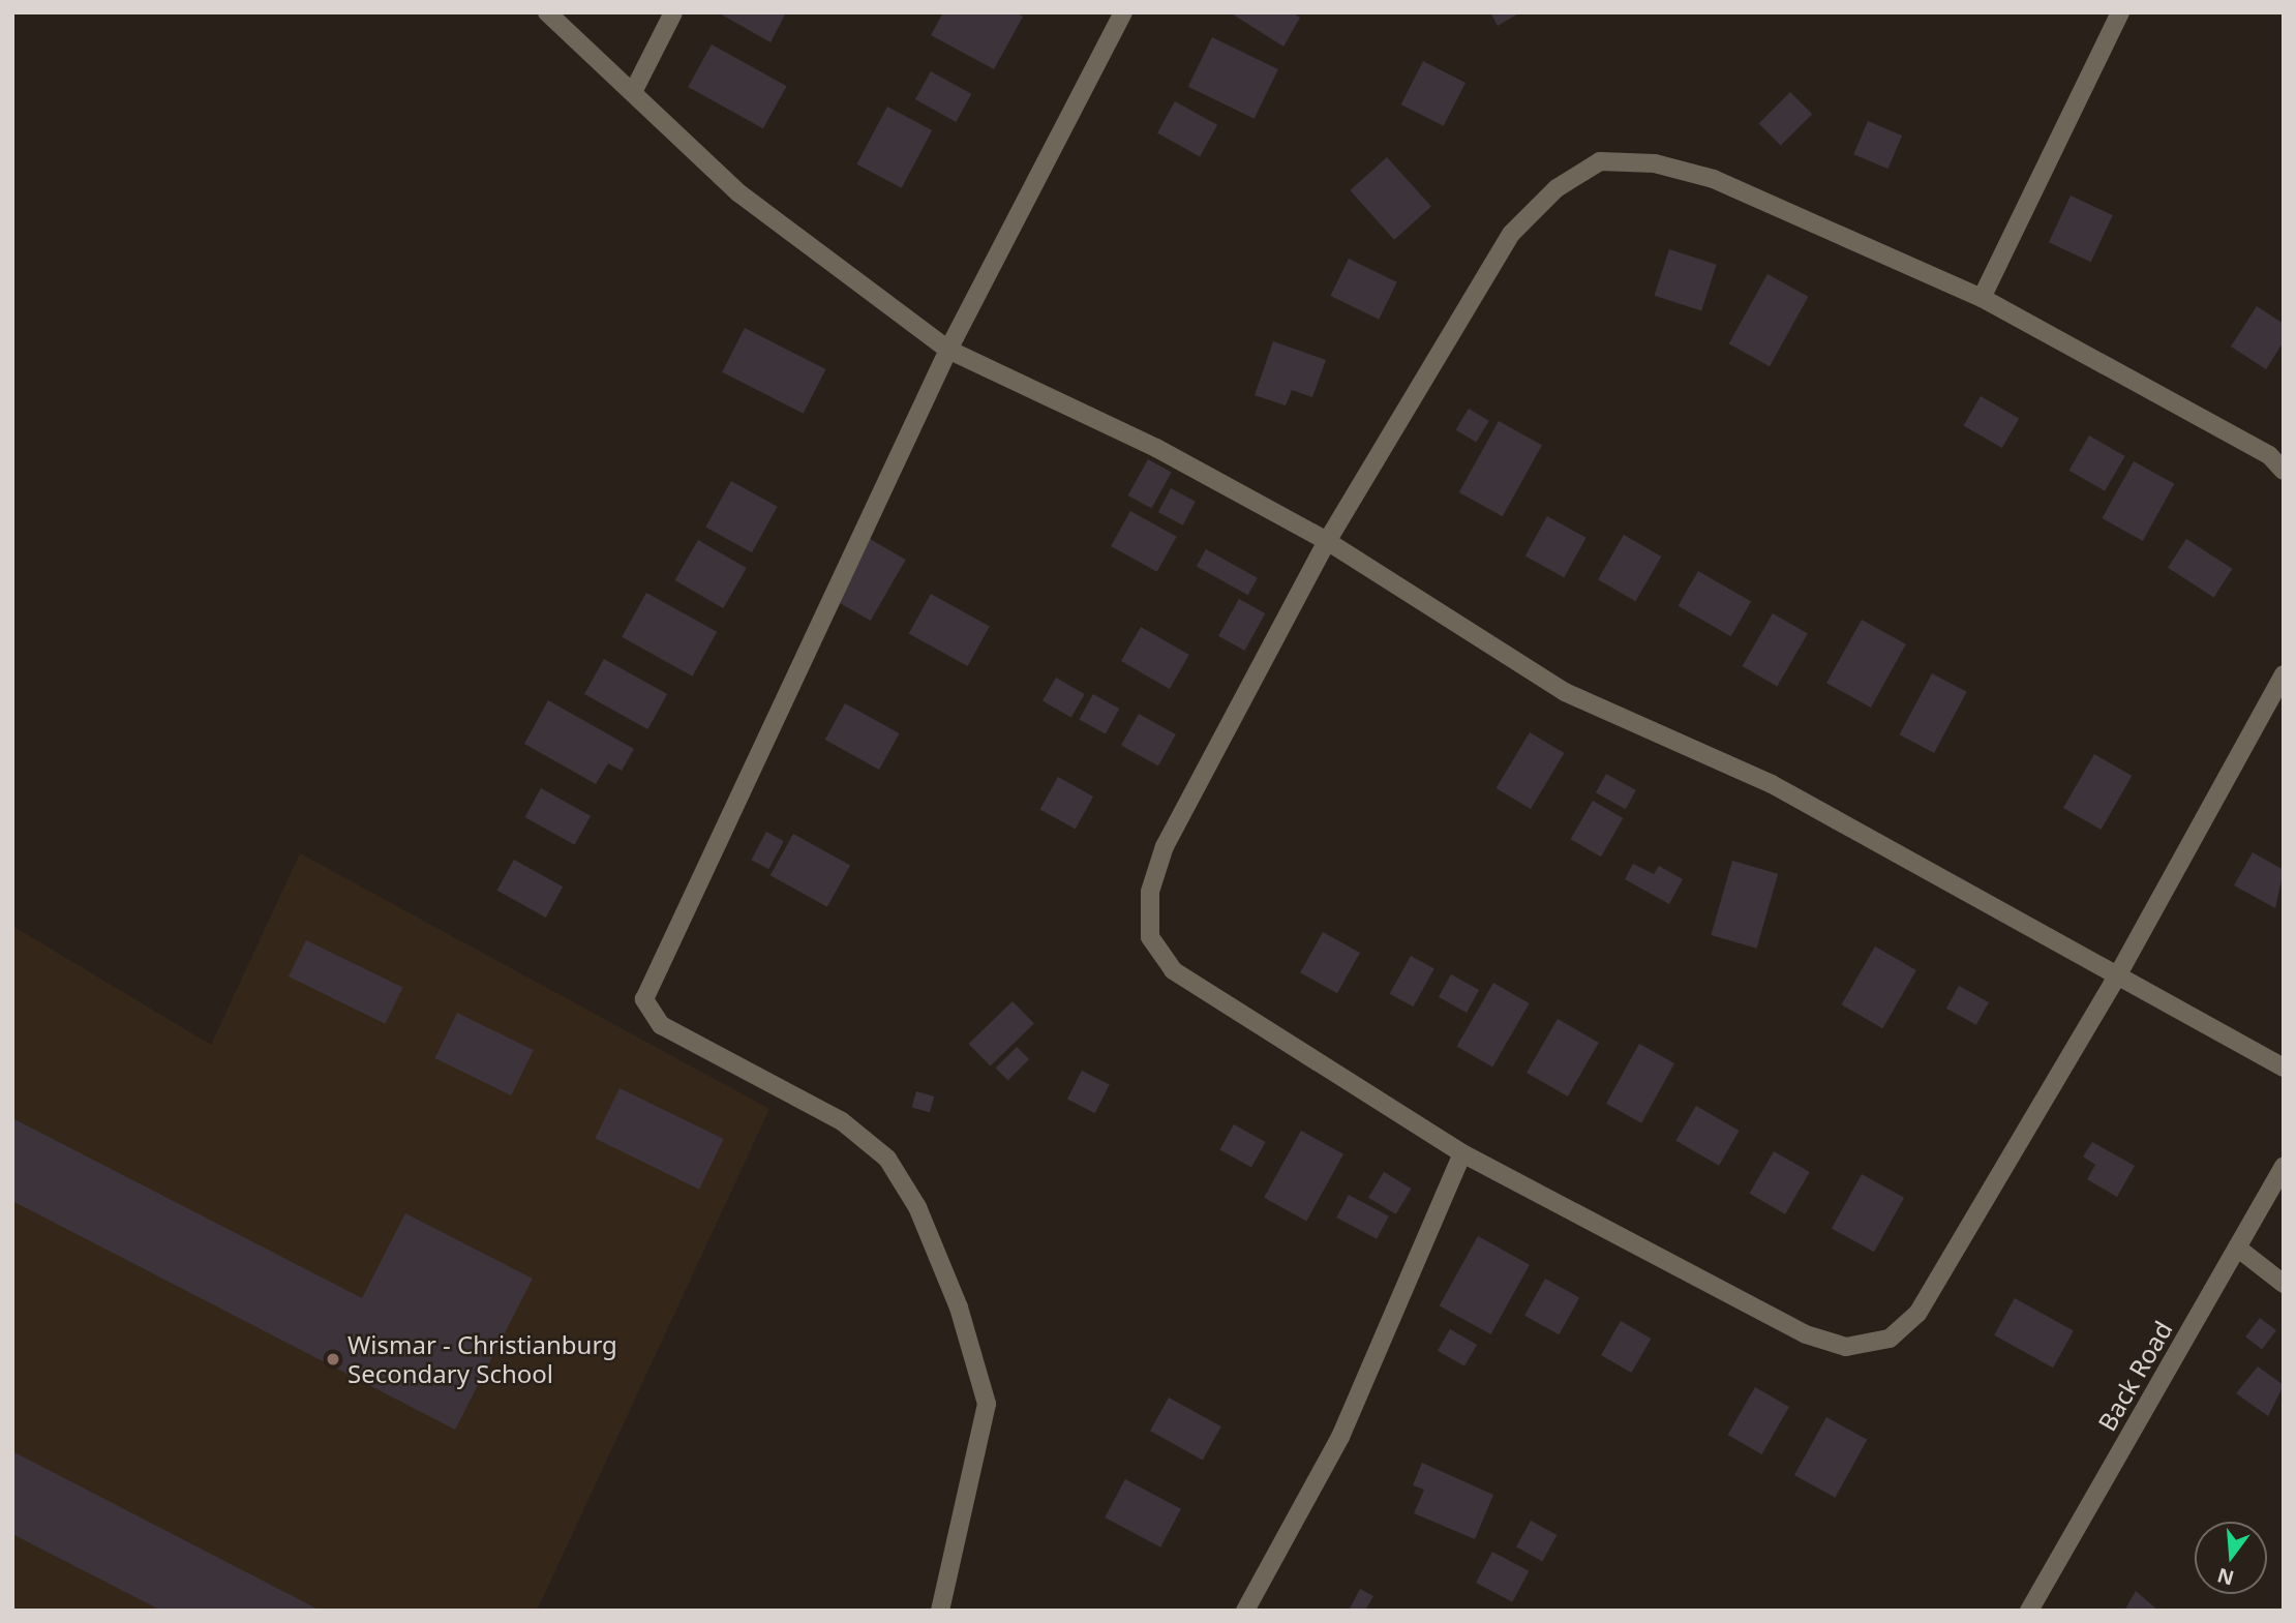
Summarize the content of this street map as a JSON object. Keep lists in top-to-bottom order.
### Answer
{
  "streets": {
    "street": ["Back Road"]
  },
  "places": ["Wismar - Christianburg Secondary School"],
  "north": "bottom"
}
